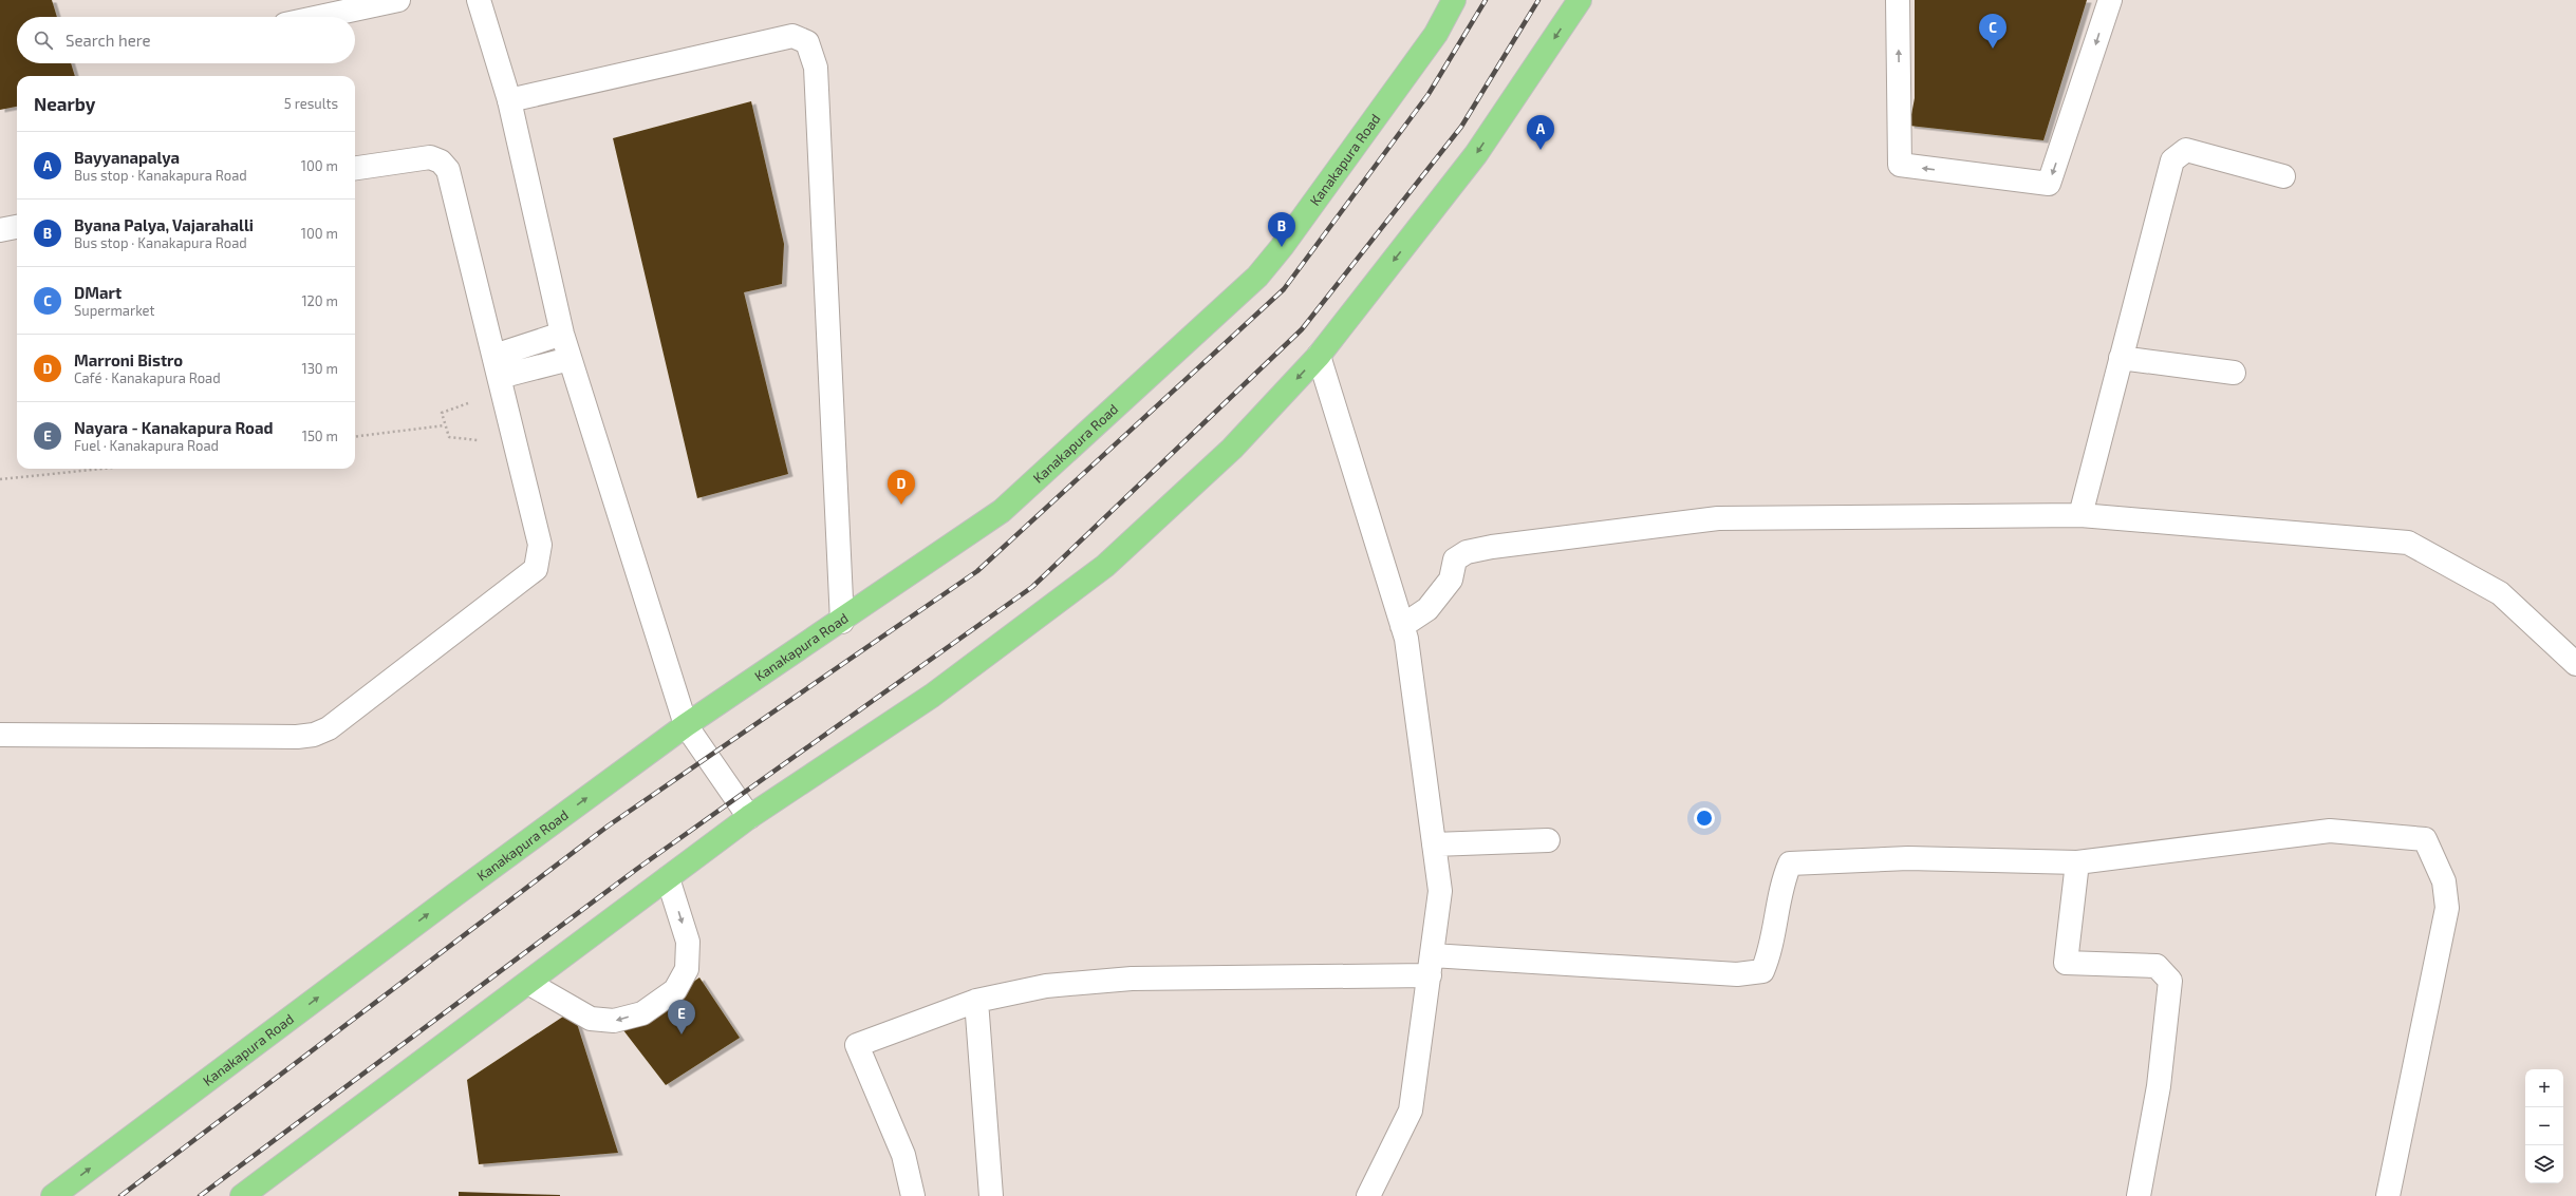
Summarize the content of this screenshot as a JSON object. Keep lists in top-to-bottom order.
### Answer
{
  "streets": {
    "highway": ["Kanakapura Road"]
  },
  "page": {
    "pins": [
      "C",
      "A",
      "B",
      "D",
      "E"
    ],
    "search": "Search here",
    "heading": ["Nearby", "5 results"],
    "list": [
      {
        "mark": "A",
        "name": "Bayyanapalya",
        "note": "Bus stop · Kanakapura Road",
        "value": "100 m"
      },
      {
        "mark": "B",
        "name": "Byana Palya, Vajarahalli",
        "note": "Bus stop · Kanakapura Road",
        "value": "100 m"
      },
      {
        "mark": "C",
        "name": "DMart",
        "note": "Supermarket",
        "value": "120 m"
      },
      {
        "mark": "D",
        "name": "Marroni Bistro",
        "note": "Café · Kanakapura Road",
        "value": "130 m"
      },
      {
        "mark": "E",
        "name": "Nayara - Kanakapura Road",
        "note": "Fuel · Kanakapura Road",
        "value": "150 m"
      }
    ],
    "map_buttons": ["+", "−"]
  }
}
